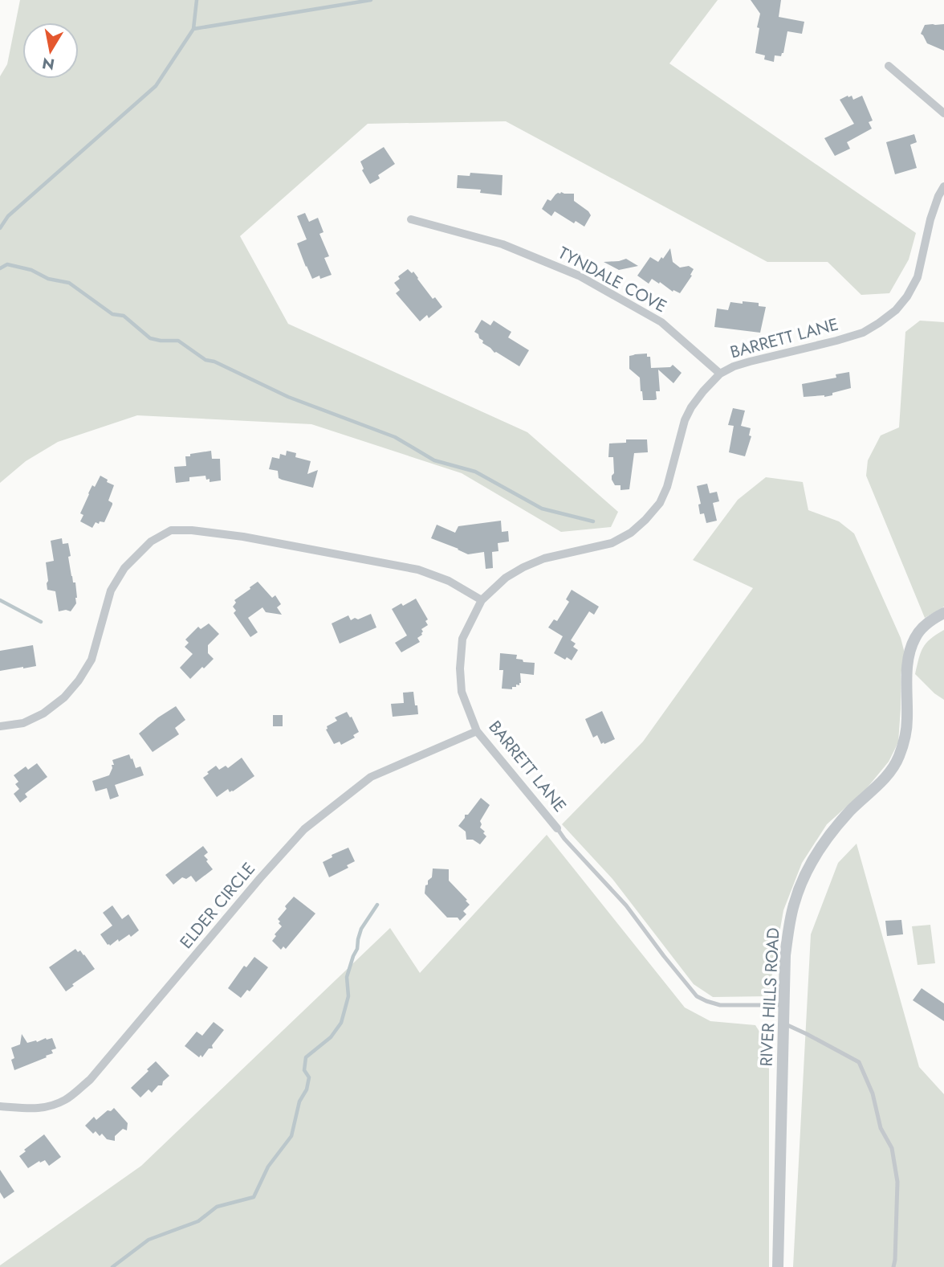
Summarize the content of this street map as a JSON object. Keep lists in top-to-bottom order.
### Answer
{
  "streets": {
    "street": [
      "TYNDALE COVE",
      "BARRETT LANE",
      "ELDER CIRCLE",
      "RIVER HILLS ROAD"
    ]
  },
  "crossings": [
    ["TYNDALE COVE", "BARRETT LANE"],
    ["BARRETT LANE", "ELDER CIRCLE"]
  ],
  "north": "bottom"
}
